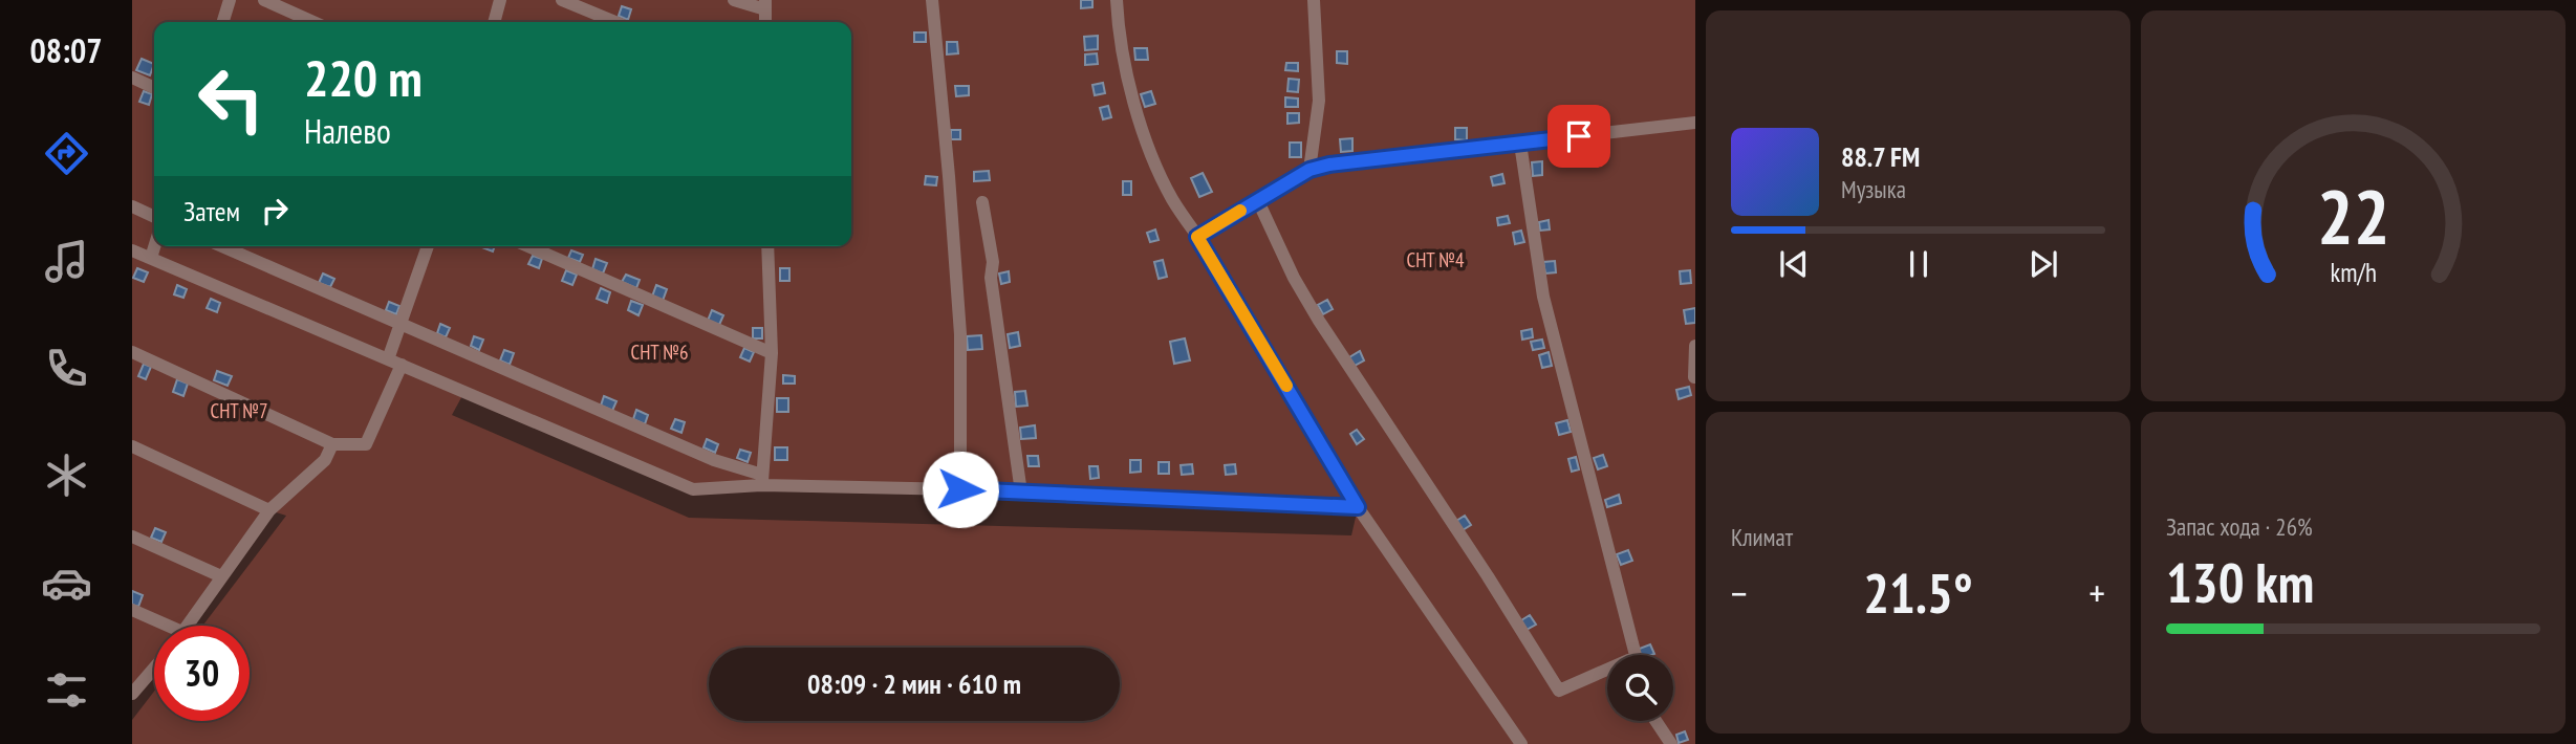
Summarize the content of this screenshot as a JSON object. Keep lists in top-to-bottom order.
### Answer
{
  "parks": ["СНТ №4", "СНТ №6", "СНТ №7"],
  "page": {
    "tabs": "08:07",
    "turn": ["220 m", "Налево"],
    "song": ["88.7 FM", "Музыка"],
    "then": "Затем",
    "tile": [
      "Климат",
      ["Запас хода · 26%", "130 km"]
    ],
    "heat": ["−", "21.5°", "+"],
    "limit": "30",
    "trip": "08:09 · 2 мин · 610 m",
    "gauge": ["22", "km/h"]
  }
}
